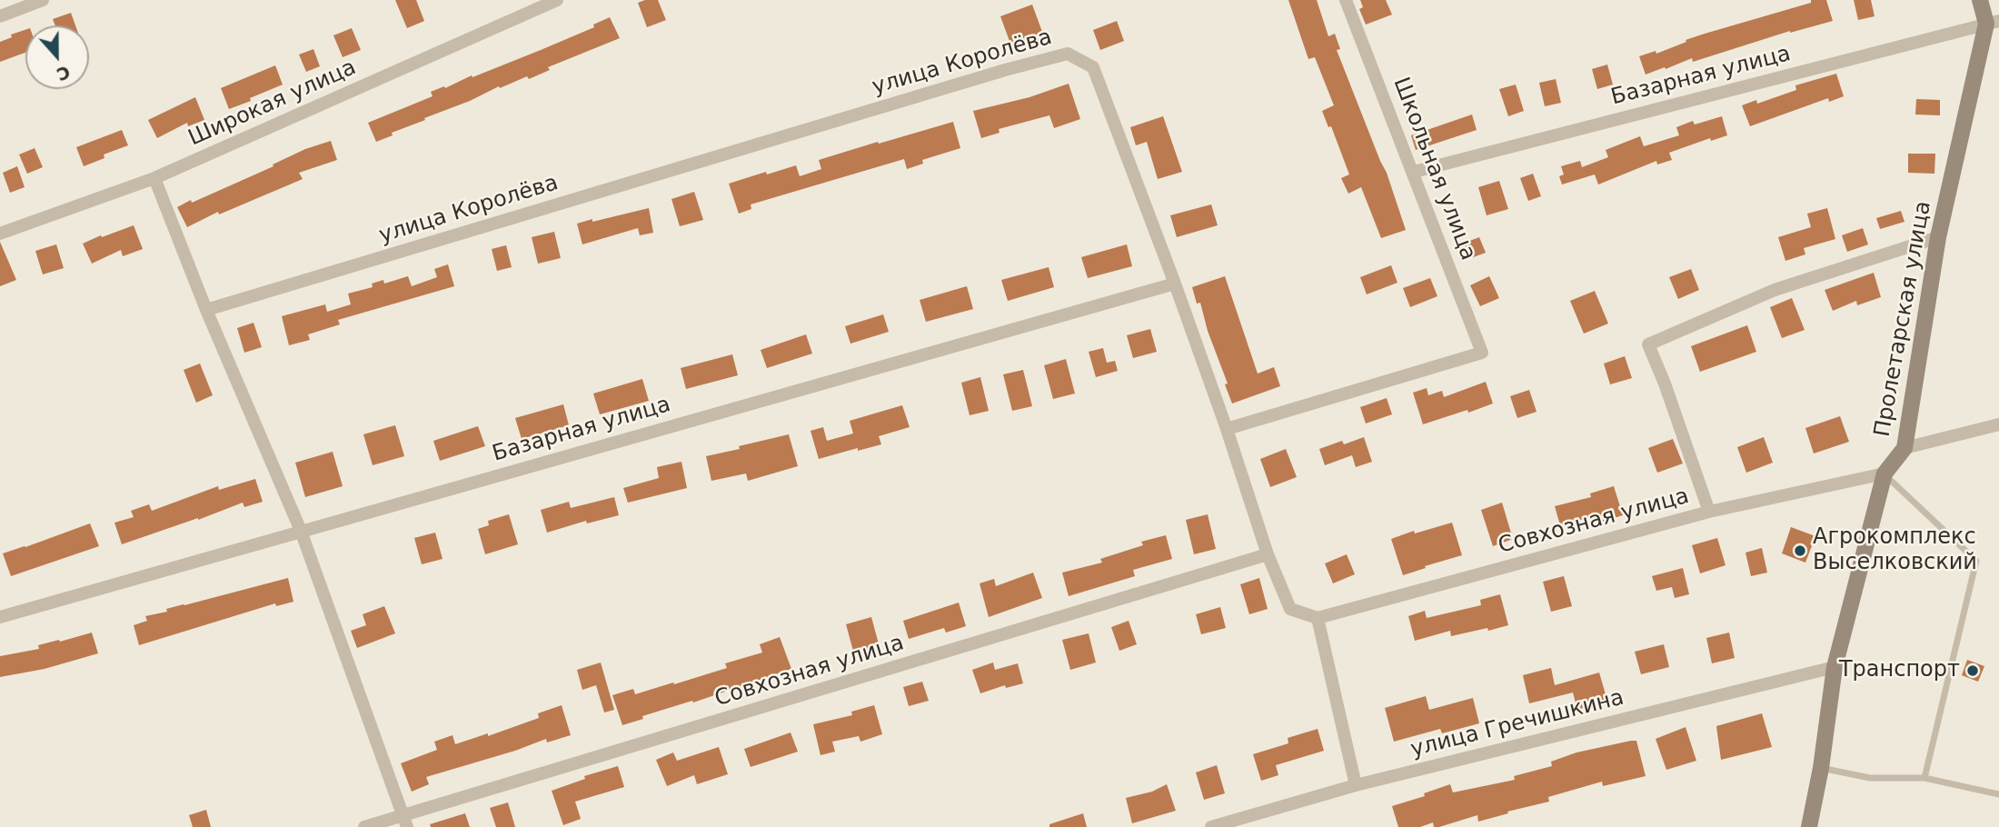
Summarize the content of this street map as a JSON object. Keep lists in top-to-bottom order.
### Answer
{
  "streets": {
    "street": [
      "улица Королёва",
      "Базарная улица",
      "Широкая улица",
      "Школьная улица",
      "Пролетарская улица",
      "Совхозная улица",
      "улица Гречишкина"
    ]
  },
  "crossings": [
    ["улица Королёва", "Базарная улица"],
    ["улица Королёва", "Школьная улица"],
    ["улица Королёва", "Совхозная улица"],
    ["Базарная улица", "Школьная улица"],
    ["Базарная улица", "Пролетарская улица"],
    ["Пролетарская улица", "Совхозная улица"],
    ["Пролетарская улица", "улица Гречишкина"]
  ],
  "places": ["Агрокомплекс Выселковский", "Транспорт"],
  "north": "bottom"
}
